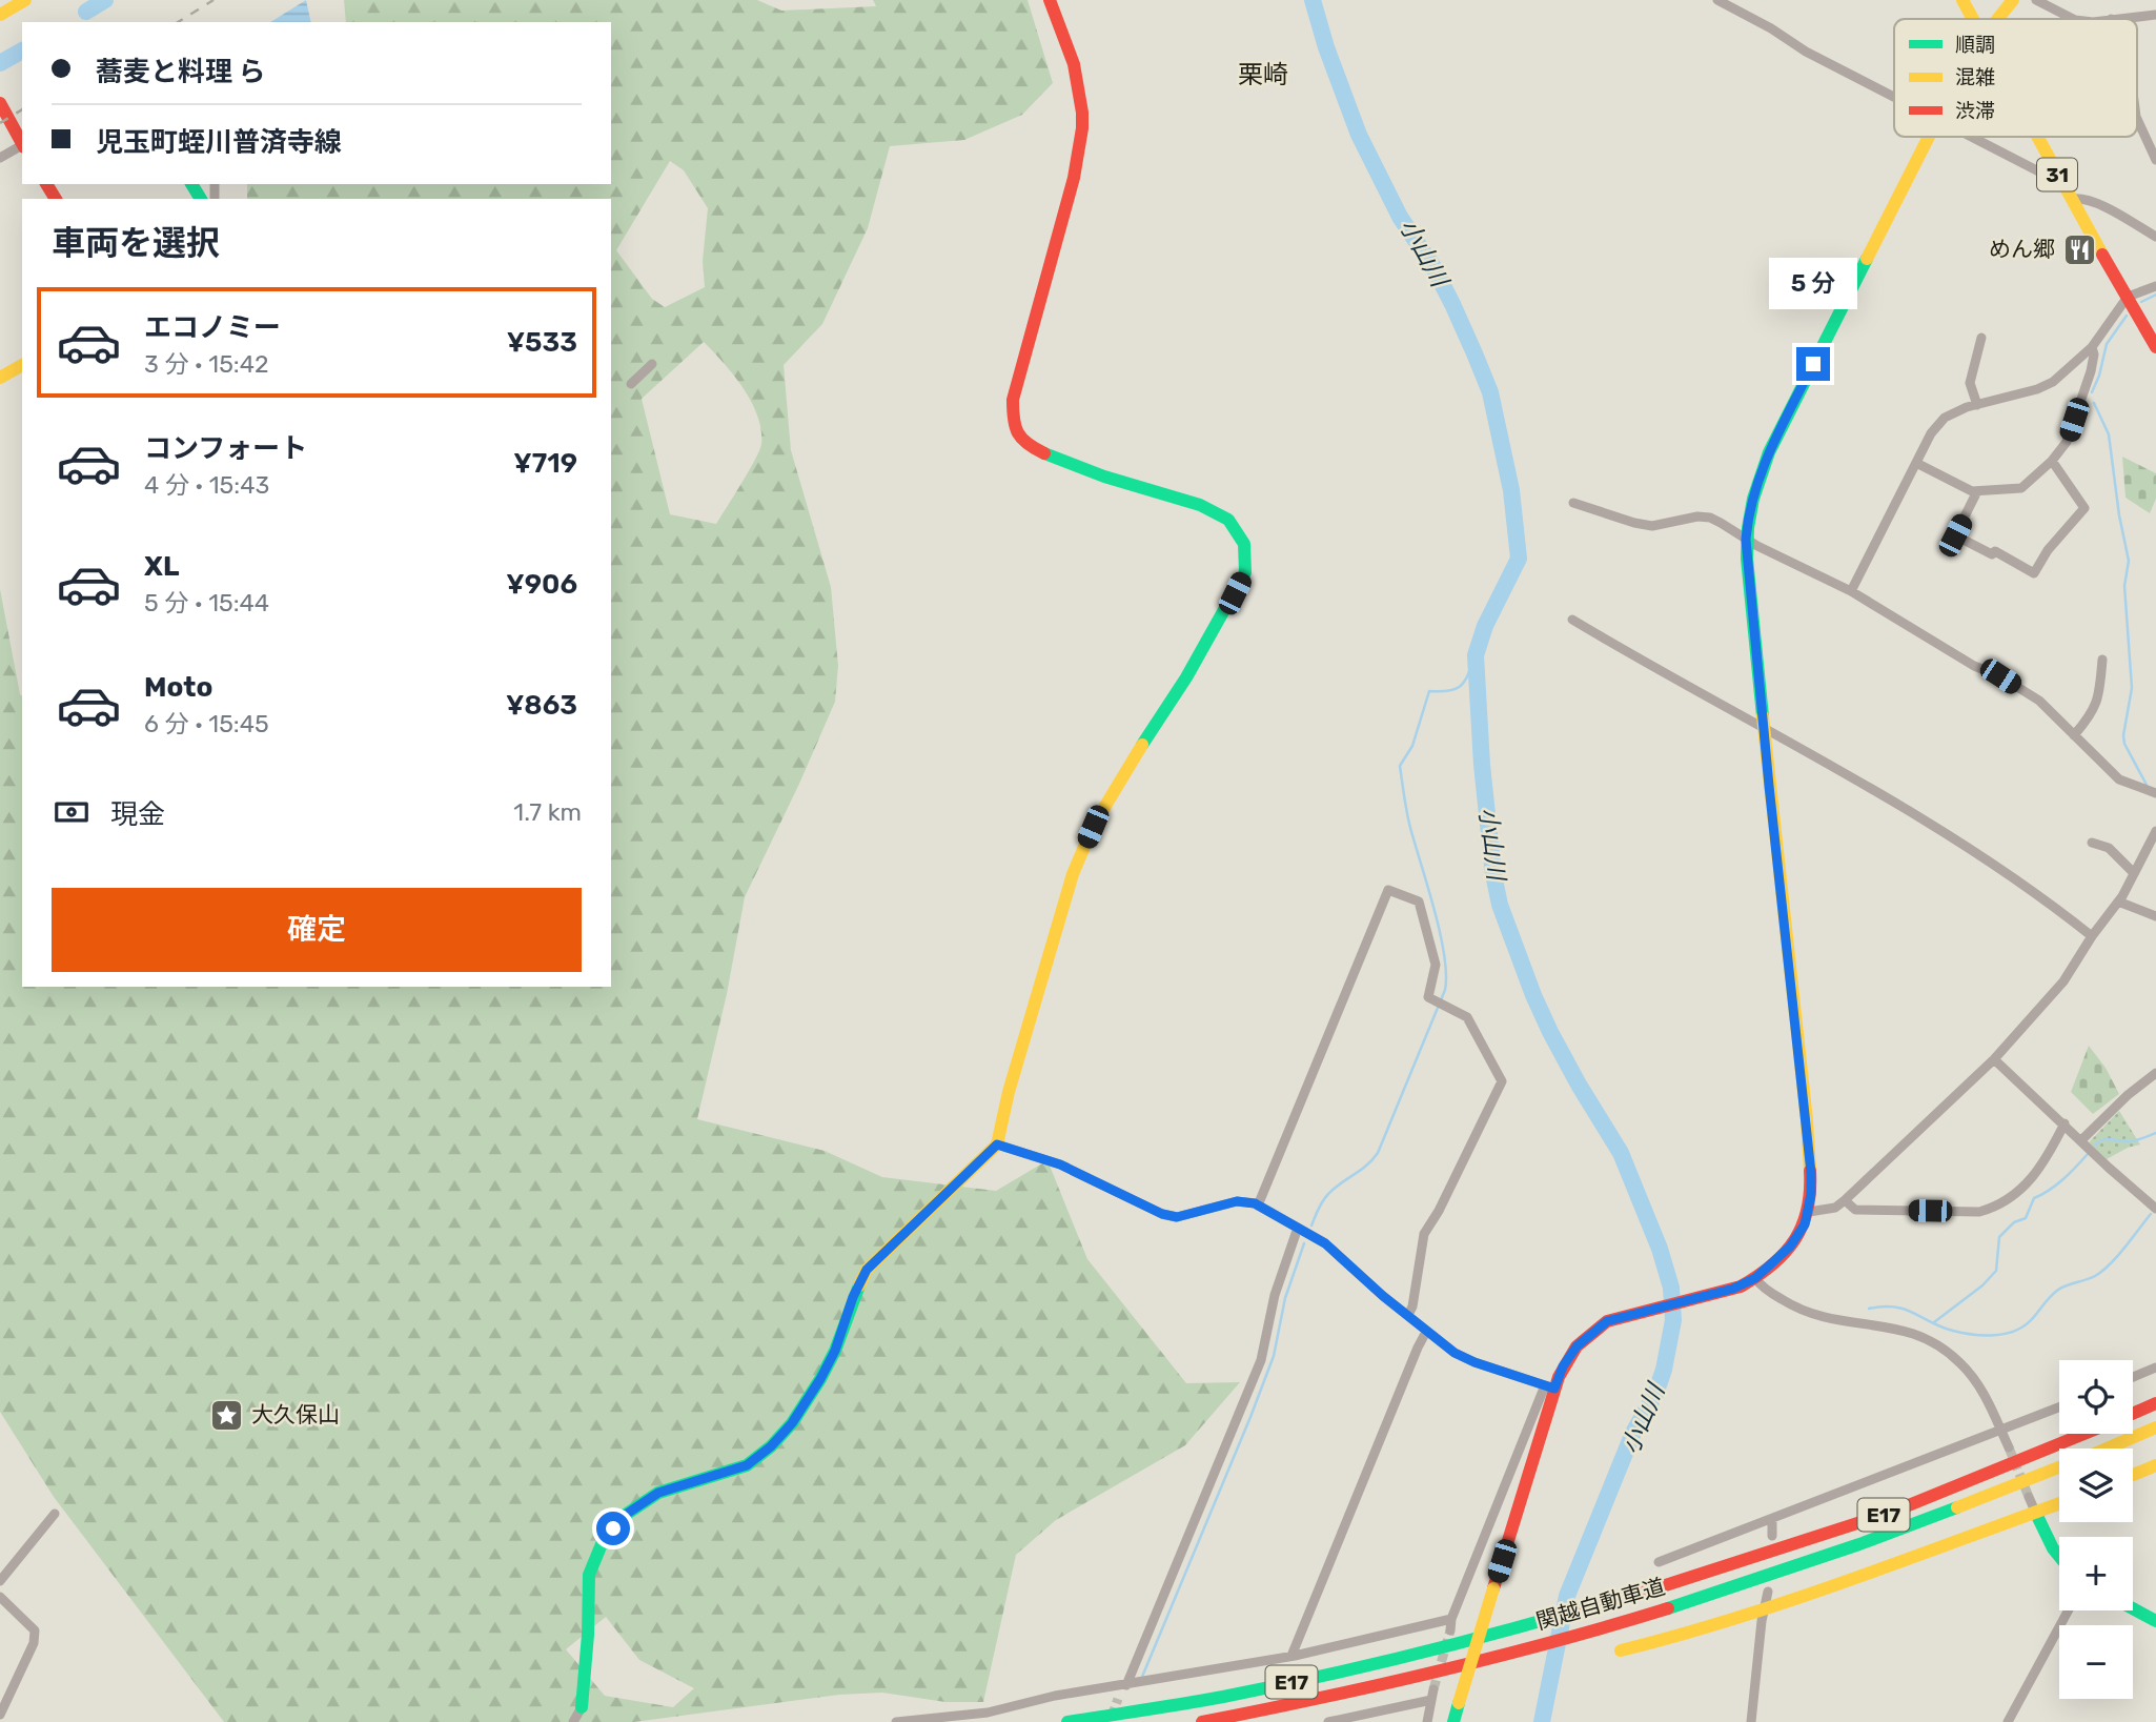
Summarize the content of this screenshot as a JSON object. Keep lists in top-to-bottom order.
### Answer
{
  "streets": {
    "main road": ["31", "E17", "関越自動車道"]
  },
  "districts": ["栗崎"],
  "water": ["小山川"],
  "places": {
    "restaurant": ["めん郷"],
    "place": ["大久保山"]
  },
  "legend": ["順調", "混雑", "渋滞"],
  "page": {
    "banner": ["蕎麦と料理 ら", "児玉町蛭川普済寺線"],
    "heading": "車両を選択",
    "bubble": "5 分",
    "list": [
      {
        "name": "エコノミー",
        "note": "3 分 · 15:42",
        "value": "¥533"
      },
      {
        "name": "コンフォート",
        "note": "4 分 · 15:43",
        "value": "¥719"
      },
      {
        "name": "XL",
        "note": "5 分 · 15:44",
        "value": "¥906"
      },
      {
        "name": "Moto",
        "note": "6 分 · 15:45",
        "value": "¥863"
      }
    ],
    "pay": ["現金", "1.7 km"],
    "buttons": "確定",
    "map_buttons": ["+", "−"]
  }
}
